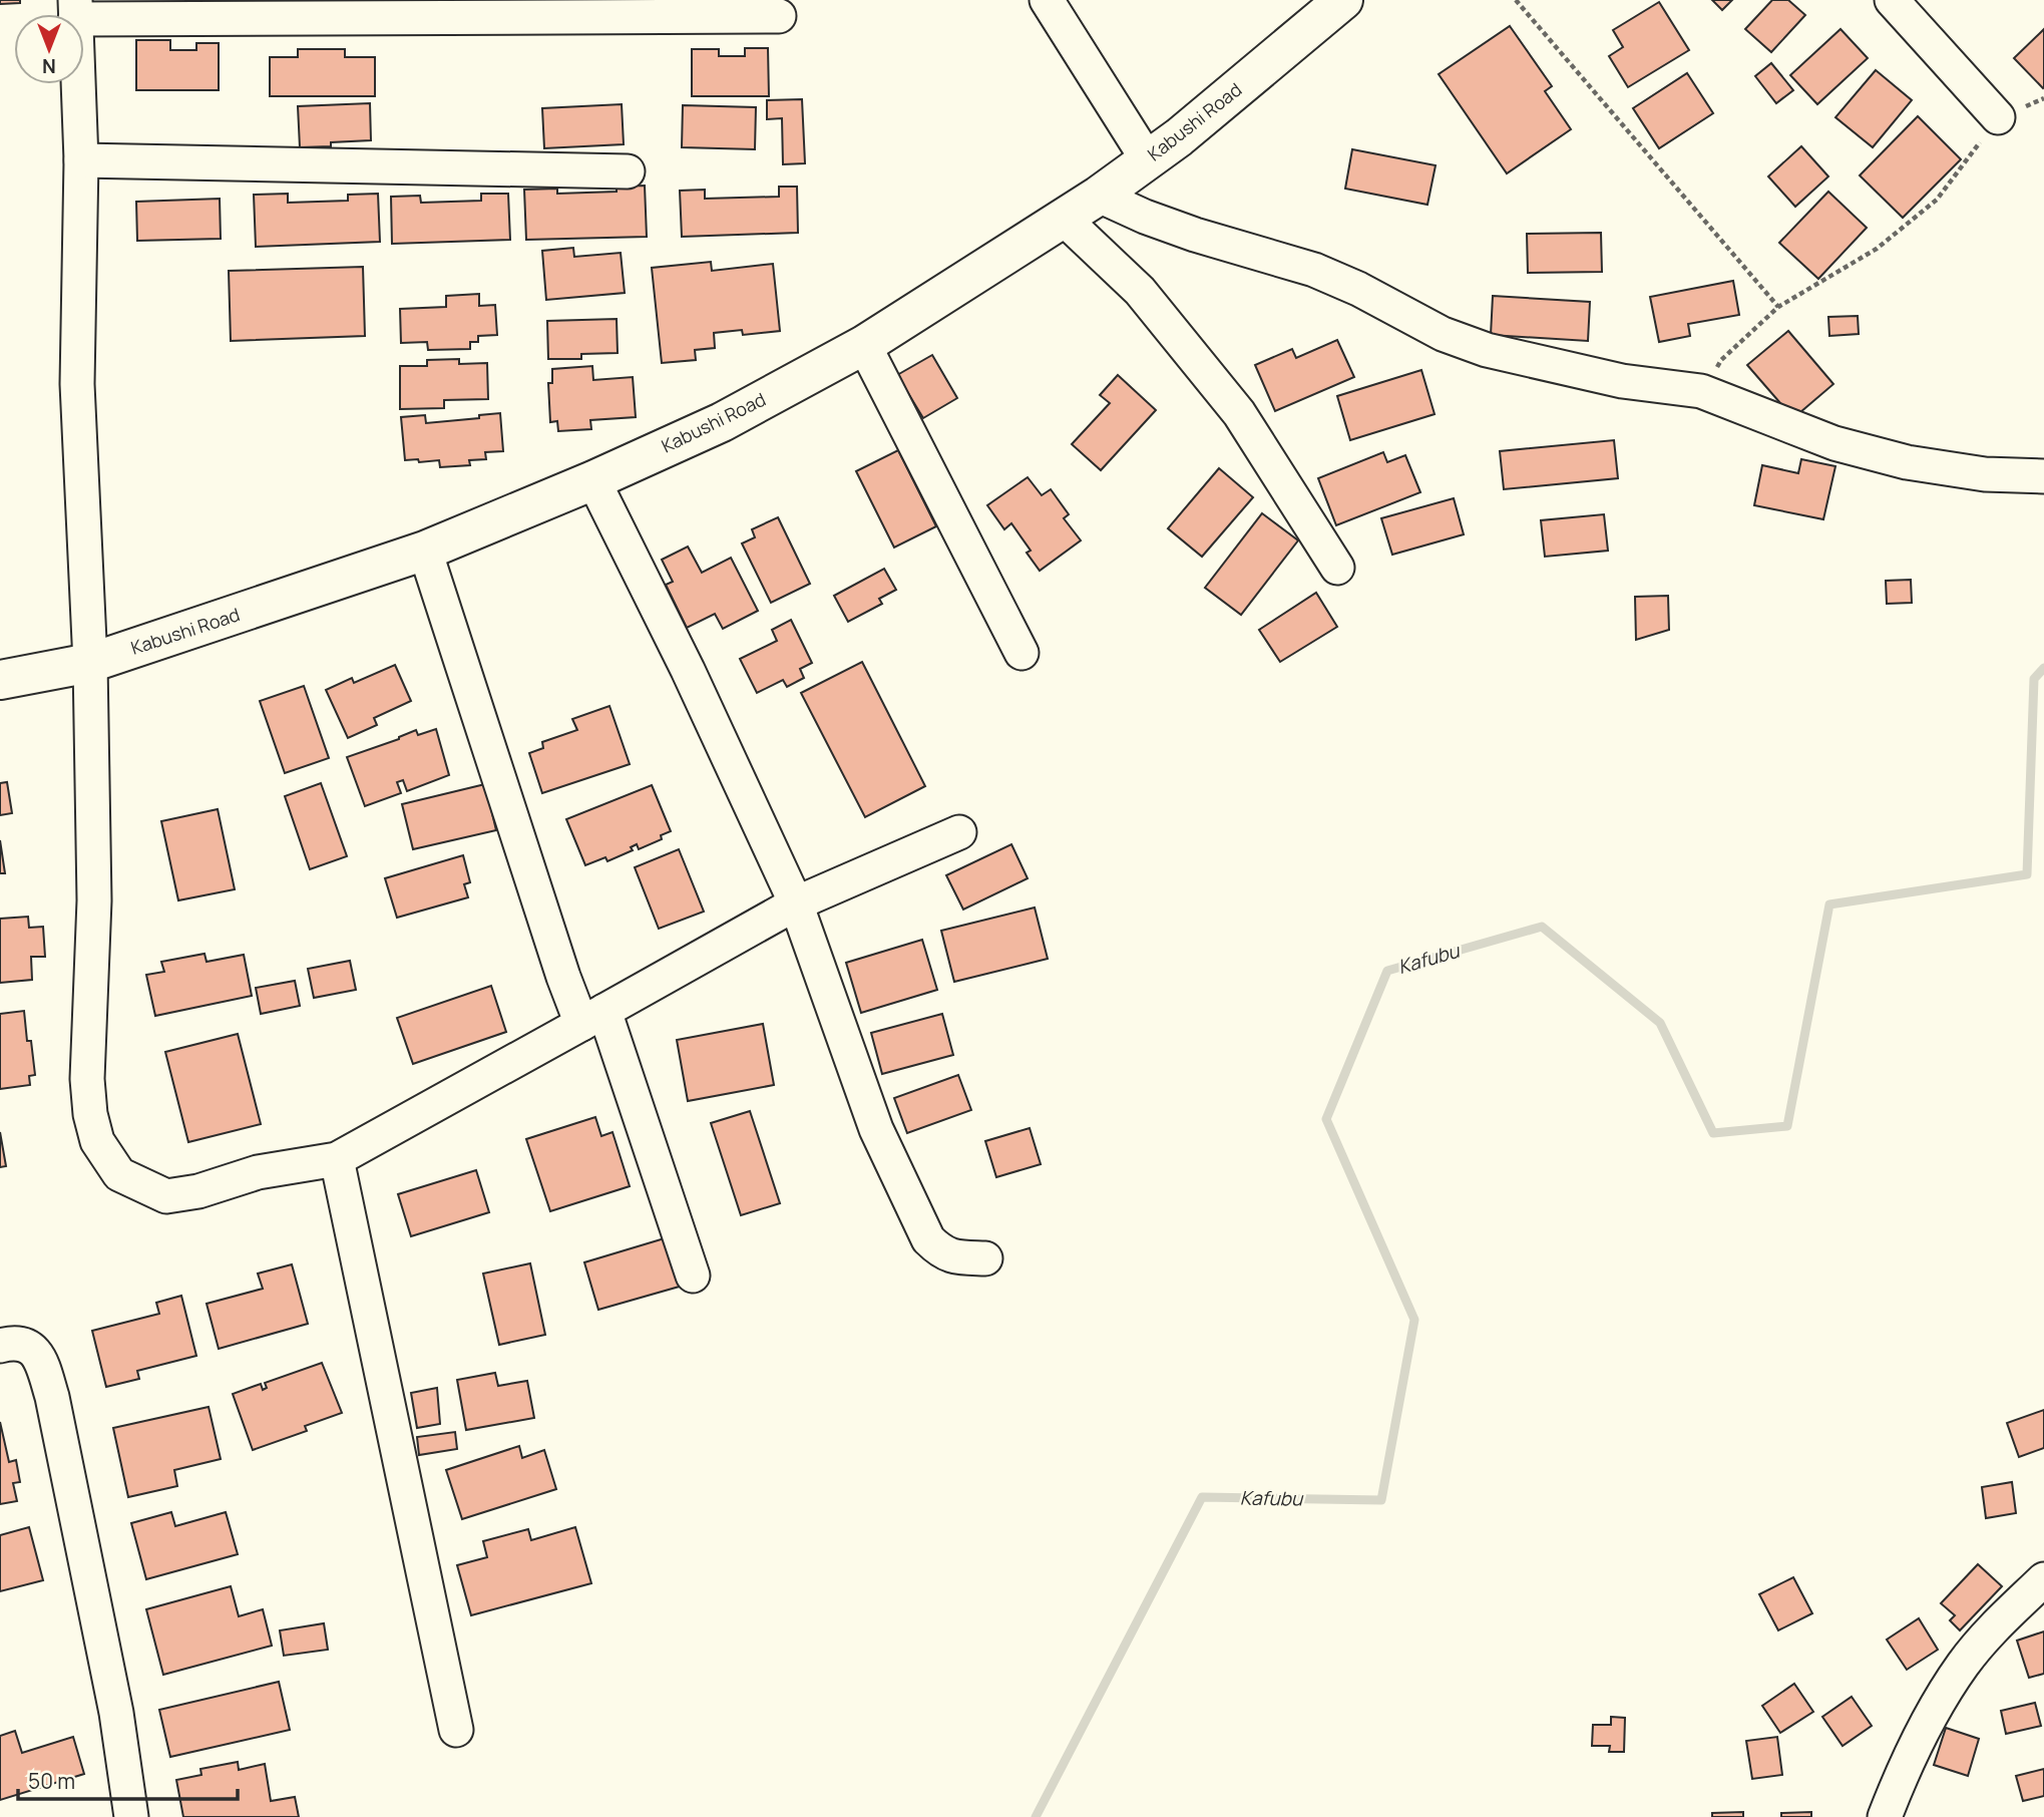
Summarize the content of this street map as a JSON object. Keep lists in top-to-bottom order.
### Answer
{
  "streets": {
    "main road": ["Kabushi Road"]
  },
  "water": ["Kafubu"],
  "scale_bar": "50 m",
  "north": "bottom"
}
